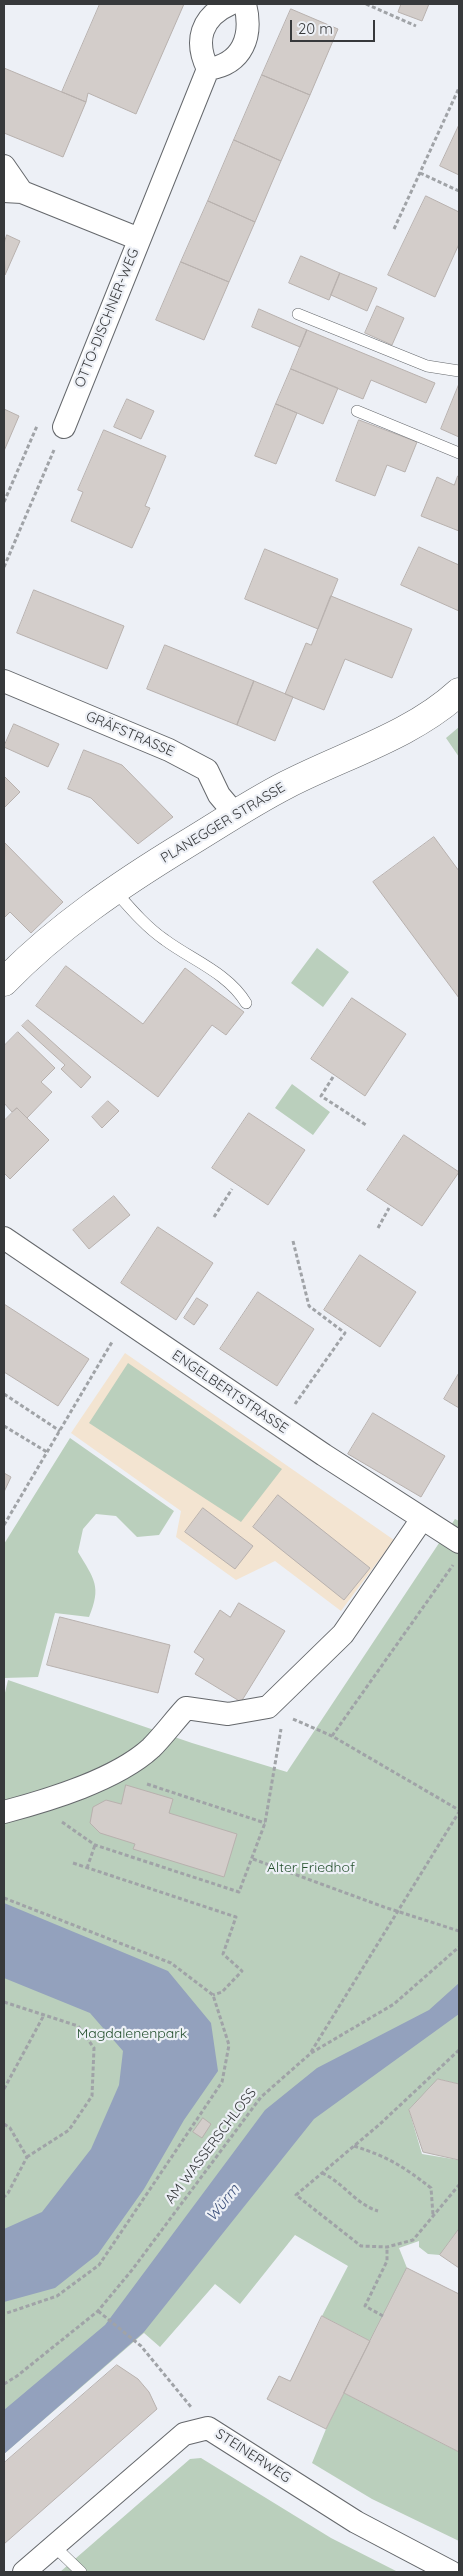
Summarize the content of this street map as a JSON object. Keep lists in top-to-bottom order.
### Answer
{
  "streets": {
    "main road": ["PLANEGGER STRASSE"],
    "street": [
      "OTTO-DISCHNER-WEG",
      "GRÄFSTRASSE",
      "ENGELBERTSTRASSE",
      "STEINERWEG"
    ],
    "path": ["AM WASSERSCHLOSS"]
  },
  "crossings": [
    ["GRÄFSTRASSE", "PLANEGGER STRASSE"]
  ],
  "water": ["Würm"],
  "parks": ["Alter Friedhof", "Magdalenenpark"],
  "scale_bar": "20 m"
}
